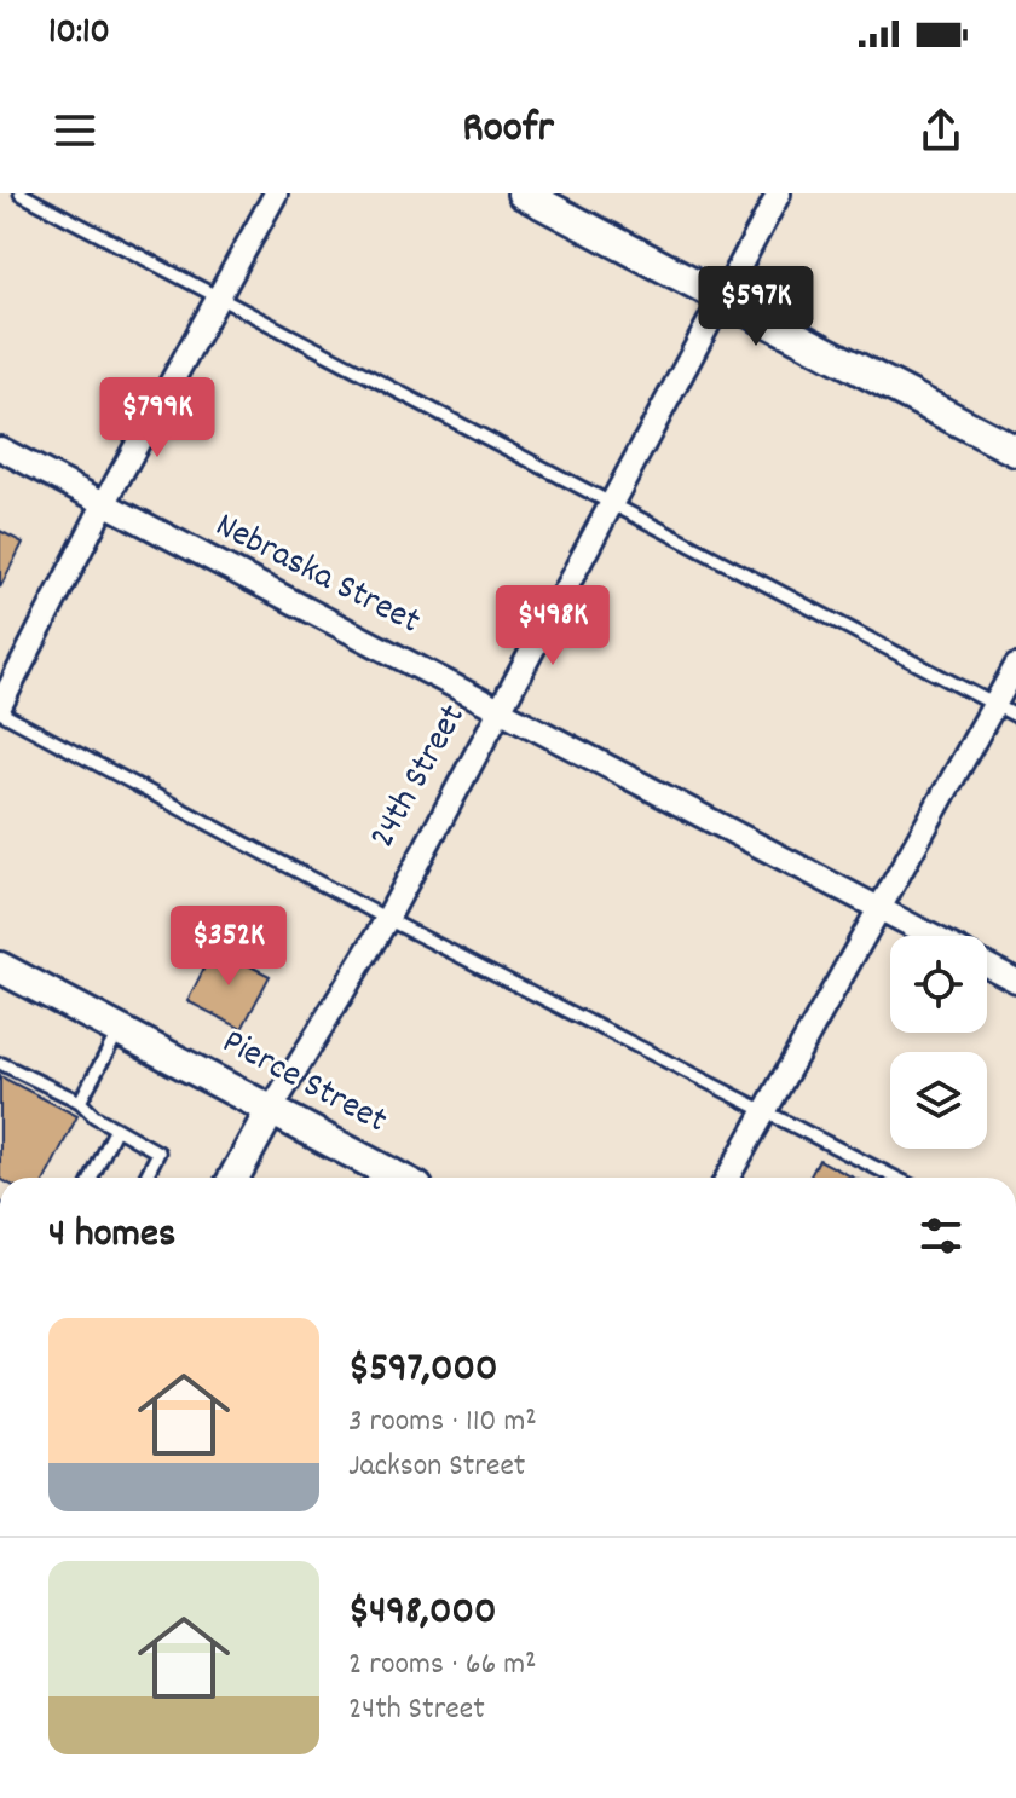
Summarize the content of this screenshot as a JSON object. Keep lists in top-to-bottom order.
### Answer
{
  "streets": {
    "main road": ["24th Street", "Pierce Street"],
    "street": ["Nebraska Street"]
  },
  "crossings": [
    ["Nebraska Street", "24th Street"],
    ["24th Street", "Pierce Street"]
  ],
  "page": {
    "status": "10:10",
    "header": "Roofr",
    "price": [
      "$597K",
      "$799K",
      "$498K",
      "$352K"
    ],
    "heading": "4 homes",
    "list": [
      {
        "name": "$597,000",
        "note": "3 rooms · 110 m² · Jackson Street"
      },
      {
        "name": "$498,000",
        "note": "2 rooms · 66 m² · 24th Street"
      }
    ]
  }
}
